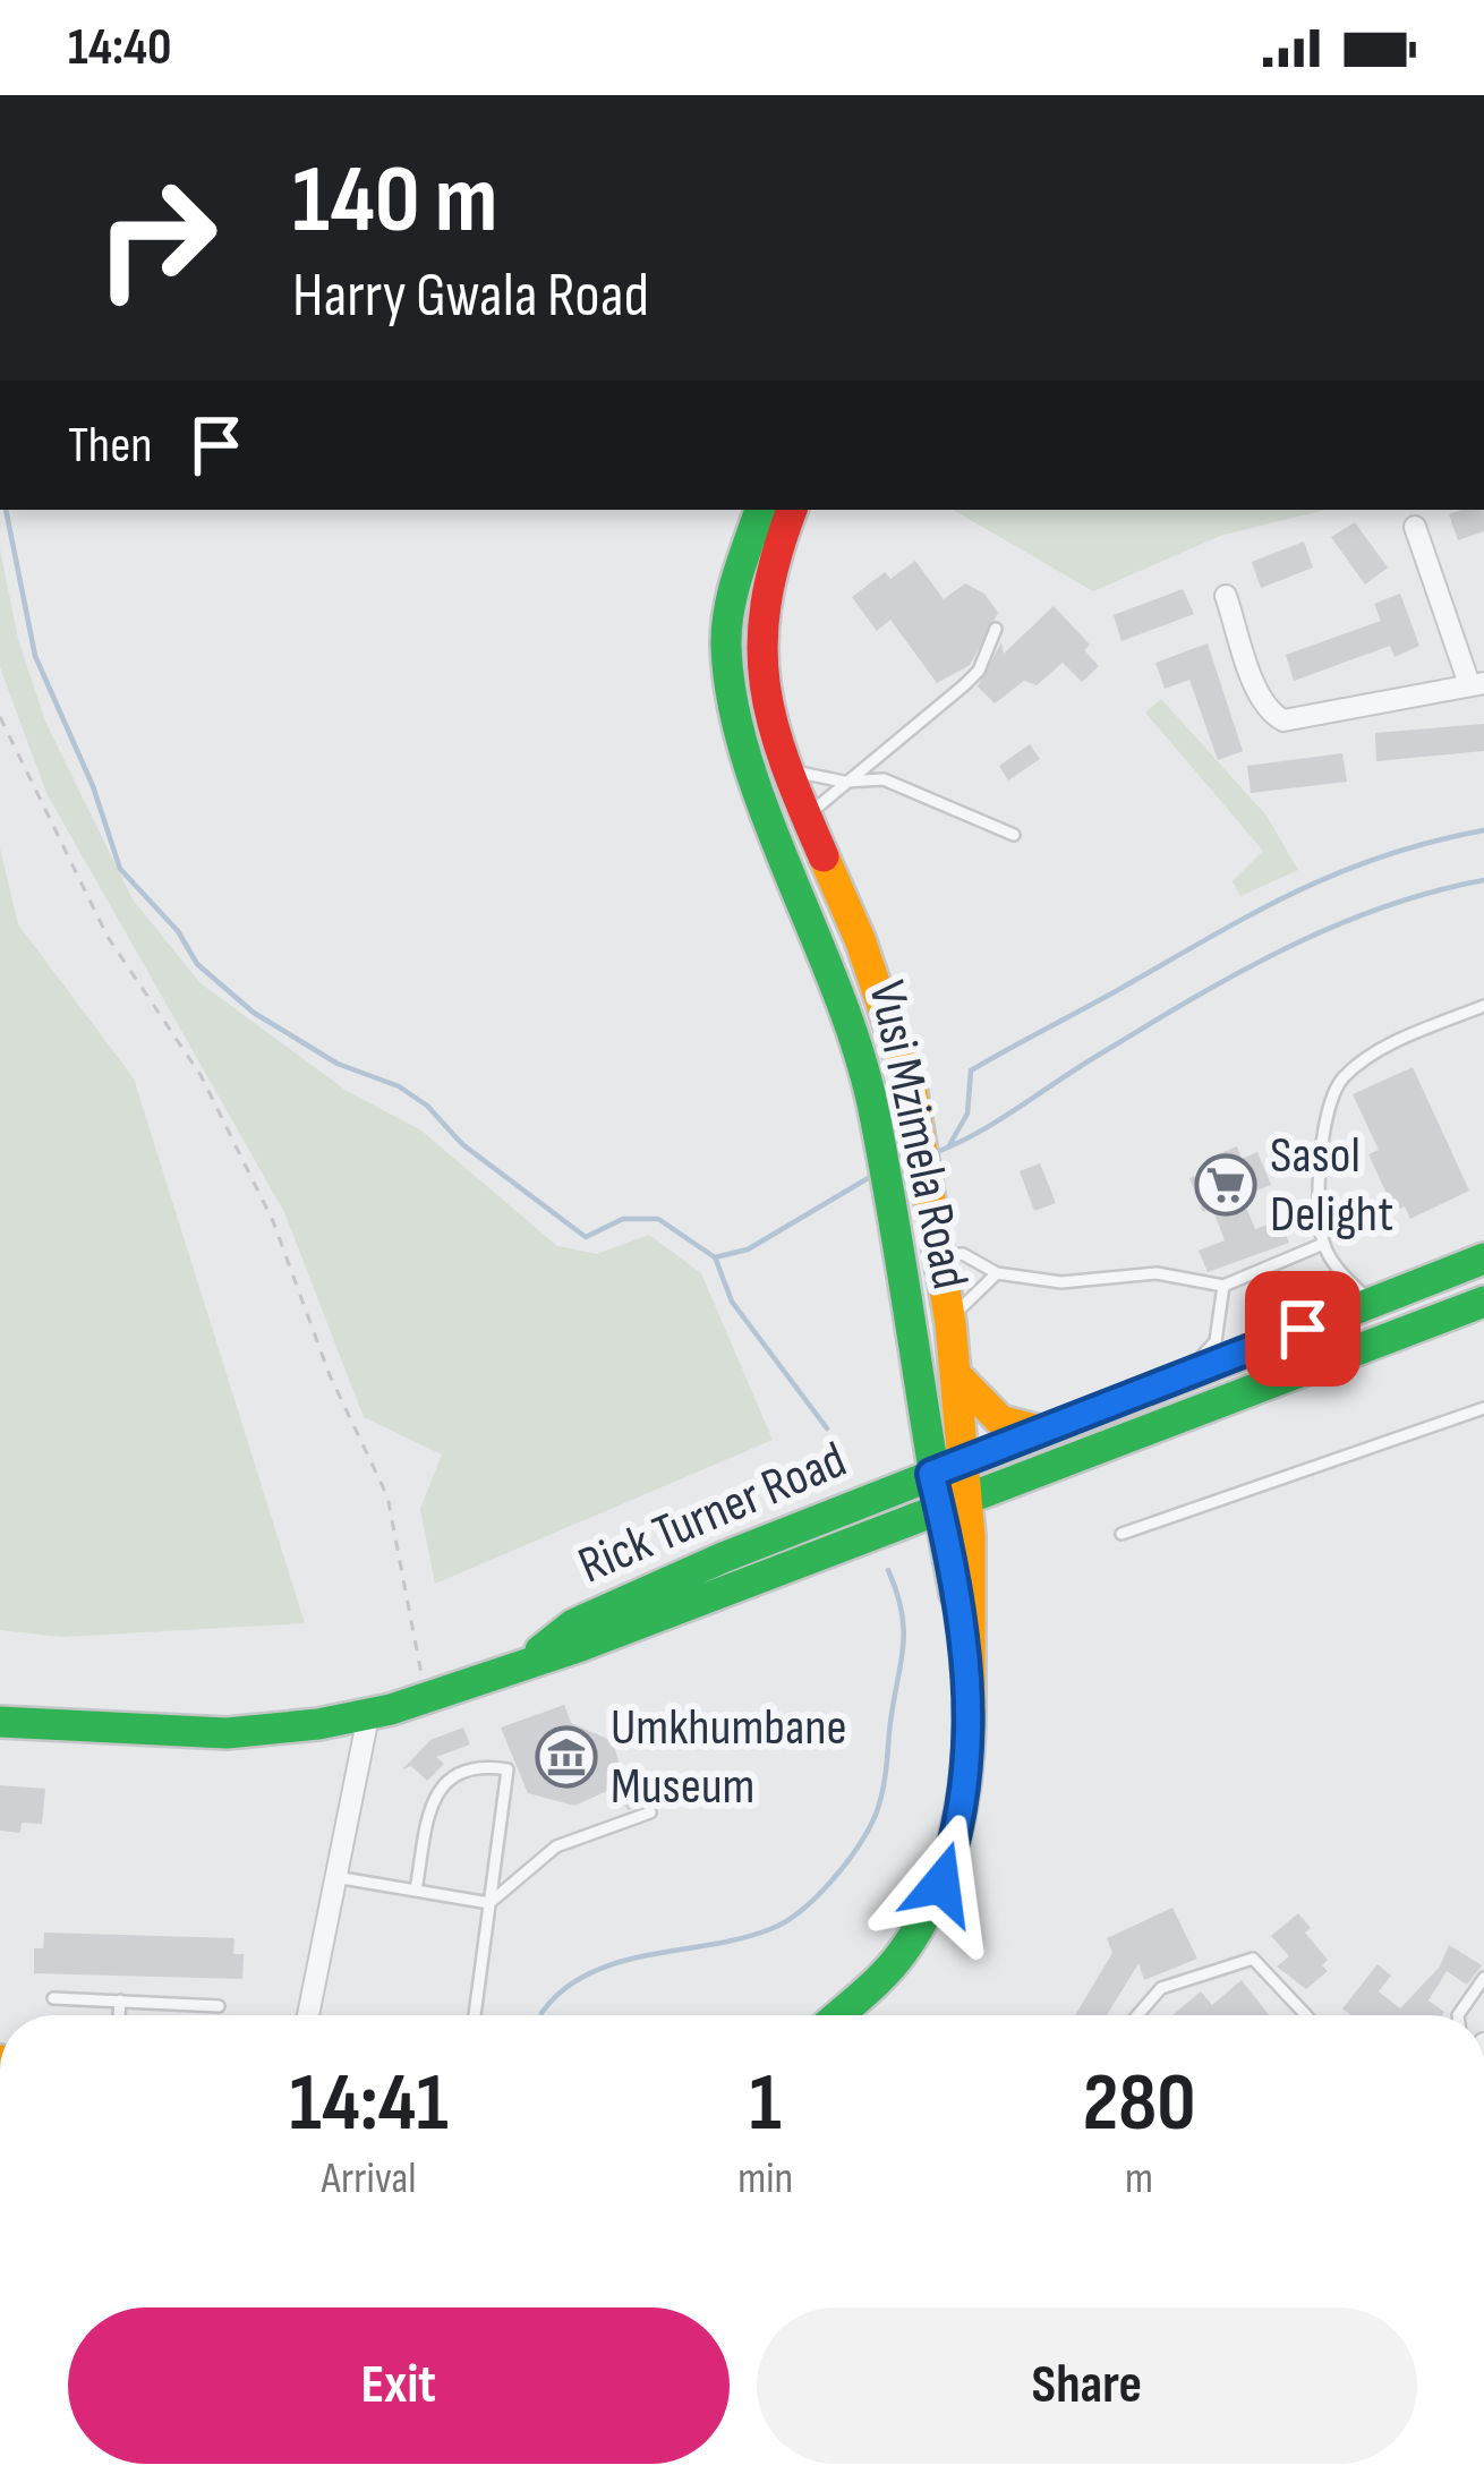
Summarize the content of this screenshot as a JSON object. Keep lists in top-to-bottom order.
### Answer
{
  "streets": {
    "main road": ["Vusi Mzimela Road", "Rick Turner Road"]
  },
  "crossings": [
    ["Vusi Mzimela Road", "Rick Turner Road"]
  ],
  "places": {
    "supermarket": ["Sasol Delight"],
    "museum": ["Umkhumbane Museum"]
  },
  "page": {
    "status": "14:40",
    "turn": ["140 m", "Harry Gwala Road"],
    "then": "Then",
    "eta": [
      "14:41",
      "Arrival",
      "1",
      "min",
      "280",
      "m"
    ],
    "buttons": ["Exit", "Share"]
  }
}
